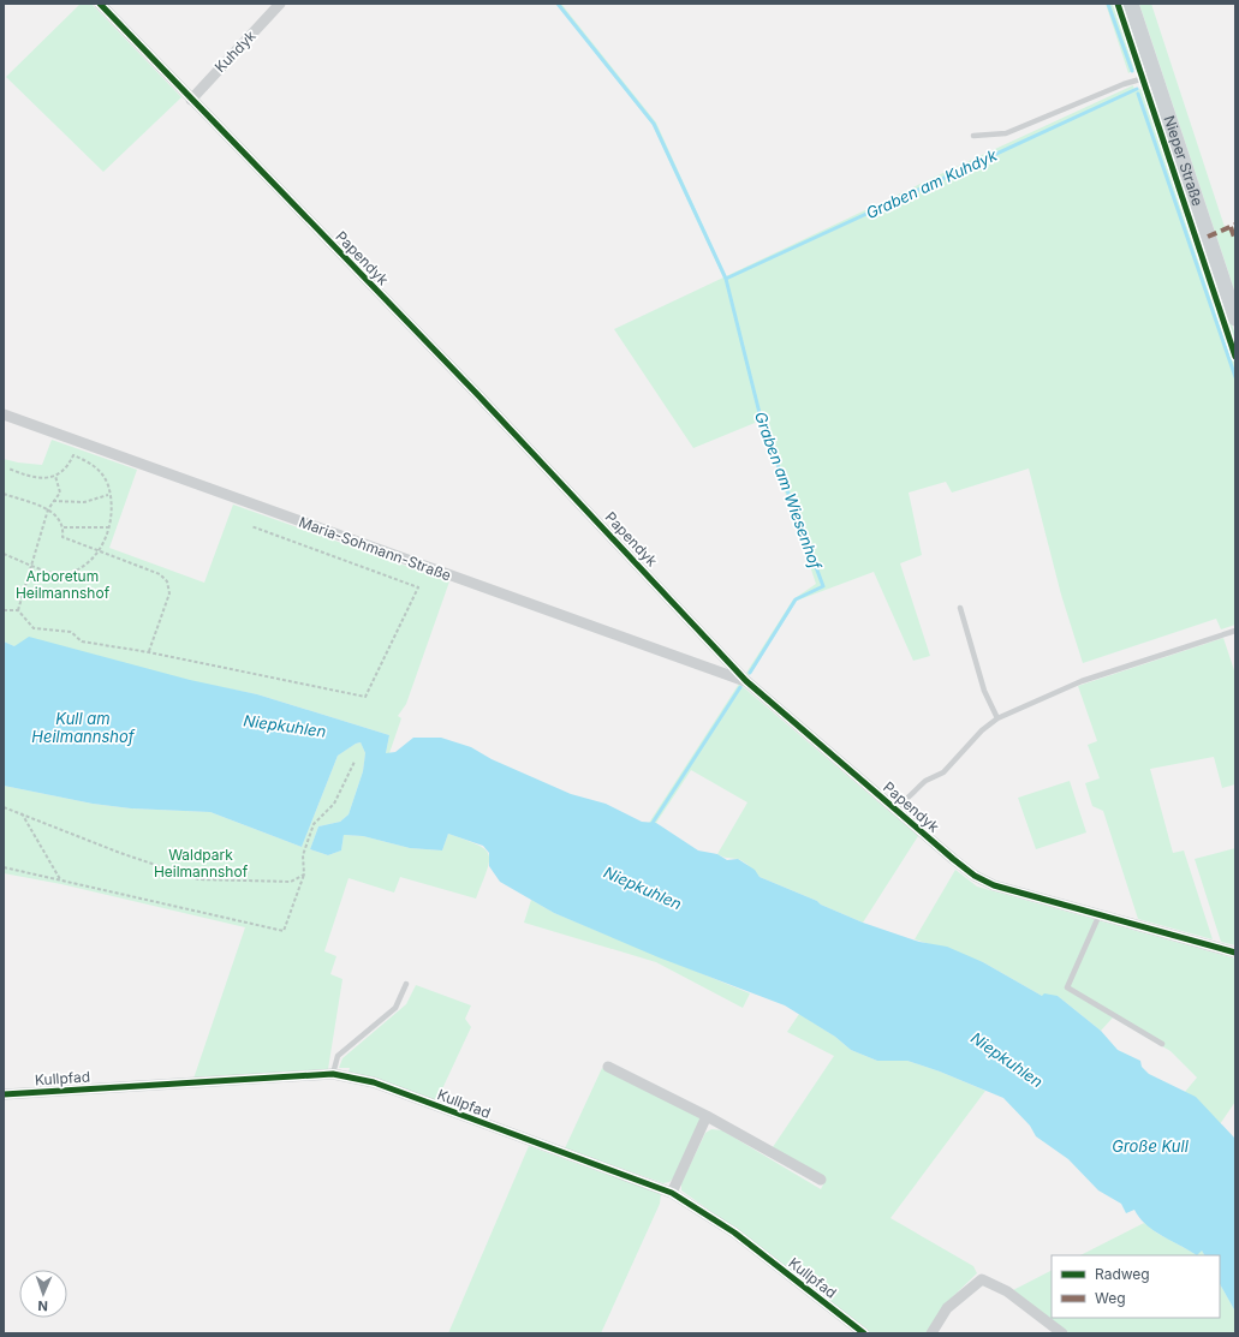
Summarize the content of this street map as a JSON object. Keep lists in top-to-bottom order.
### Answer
{
  "streets": {
    "main road": ["Nieper Straße"],
    "street": [
      "Kuhdyk",
      "Papendyk",
      "Maria-Sohmann-Straße",
      "Kullpfad"
    ]
  },
  "crossings": [
    ["Kuhdyk", "Papendyk"],
    ["Papendyk", "Maria-Sohmann-Straße"]
  ],
  "water": [
    "Graben am Kuhdyk",
    "Graben am Wiesenhof",
    "Kull am Heilmannshof",
    "Niepkuhlen",
    "Große Kull"
  ],
  "parks": ["Arboretum Heilmannshof", "Waldpark Heilmannshof"],
  "legend": ["Radweg", "Weg"],
  "north": "bottom"
}
